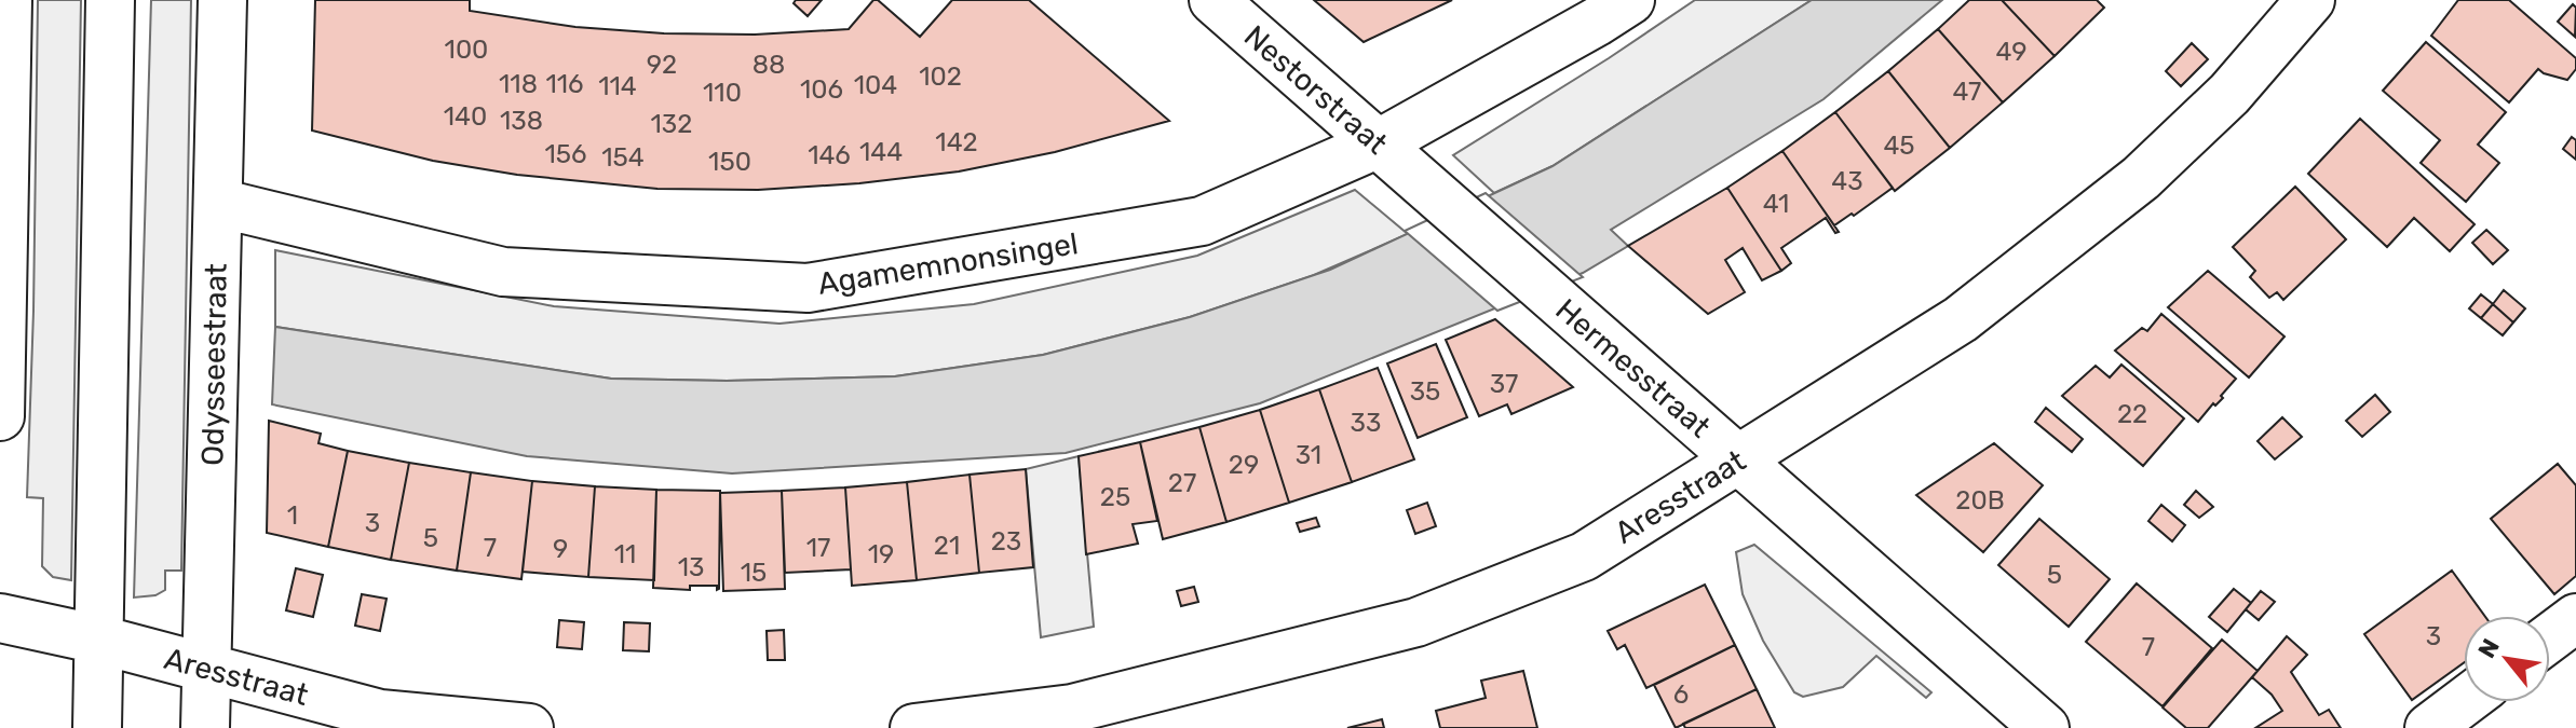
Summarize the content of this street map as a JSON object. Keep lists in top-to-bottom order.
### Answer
{
  "streets": {
    "street": [
      "Nestorstraat",
      "Agamemnonsingel",
      "Odysseestraat",
      "Hermesstraat",
      "Aresstraat"
    ]
  },
  "crossings": [
    ["Nestorstraat", "Agamemnonsingel"],
    ["Nestorstraat", "Hermesstraat"],
    ["Agamemnonsingel", "Odysseestraat"],
    ["Odysseestraat", "Aresstraat"],
    ["Hermesstraat", "Aresstraat"]
  ],
  "house_numbers": [
    "100",
    "49",
    "92",
    "88",
    "102",
    "118",
    "116",
    "104",
    "114",
    "106",
    "47",
    "110",
    "140",
    "138",
    "132",
    "142",
    "45",
    "144",
    "156",
    "146",
    "154",
    "150",
    "43",
    "41",
    "37",
    "35",
    "22",
    "33",
    "31",
    "29",
    "27",
    "25",
    "20B",
    "1",
    "3",
    "5",
    "23",
    "21",
    "7",
    "17",
    "9",
    "11",
    "19",
    "13",
    "15",
    "5",
    "3",
    "7",
    "6"
  ],
  "north": "top left"
}
